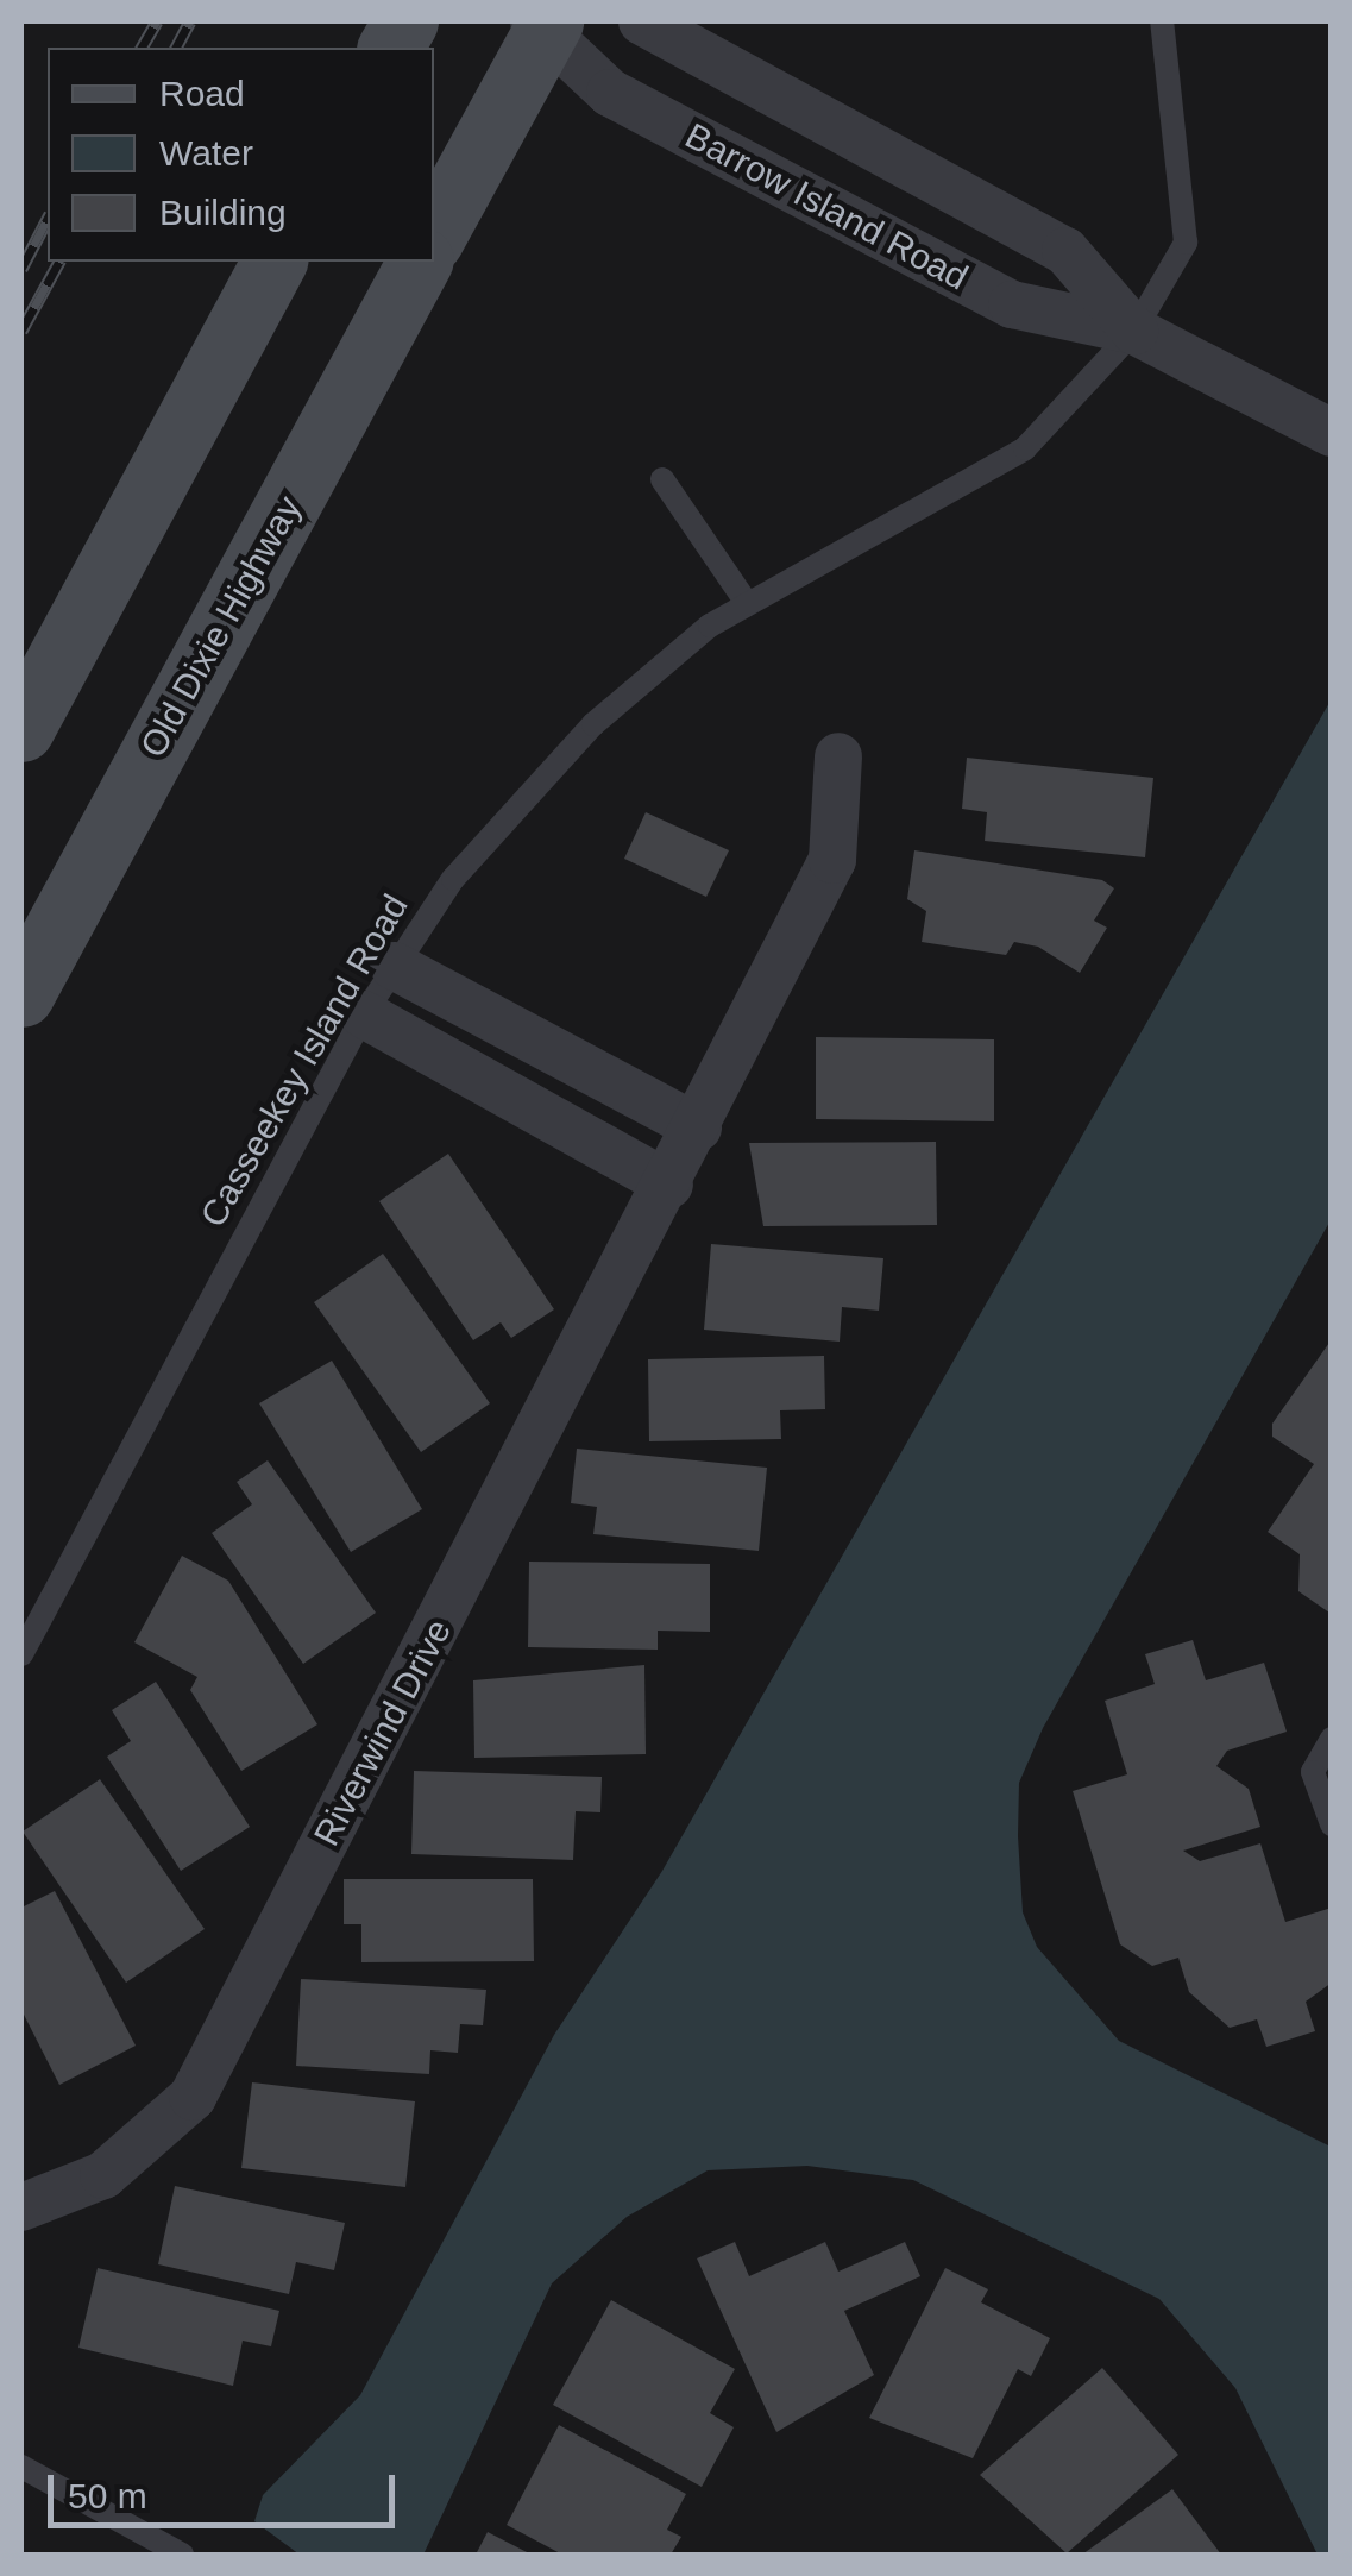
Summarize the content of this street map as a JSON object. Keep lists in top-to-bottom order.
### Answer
{
  "streets": {
    "main road": ["Old Dixie Highway"],
    "street": ["Barrow Island Road", "Riverwind Drive"],
    "lane": ["Casseekey Island Road"]
  },
  "crossings": [
    ["Barrow Island Road", "Casseekey Island Road"]
  ],
  "legend": ["Road", "Water", "Building"],
  "scale_bar": "50 m"
}
